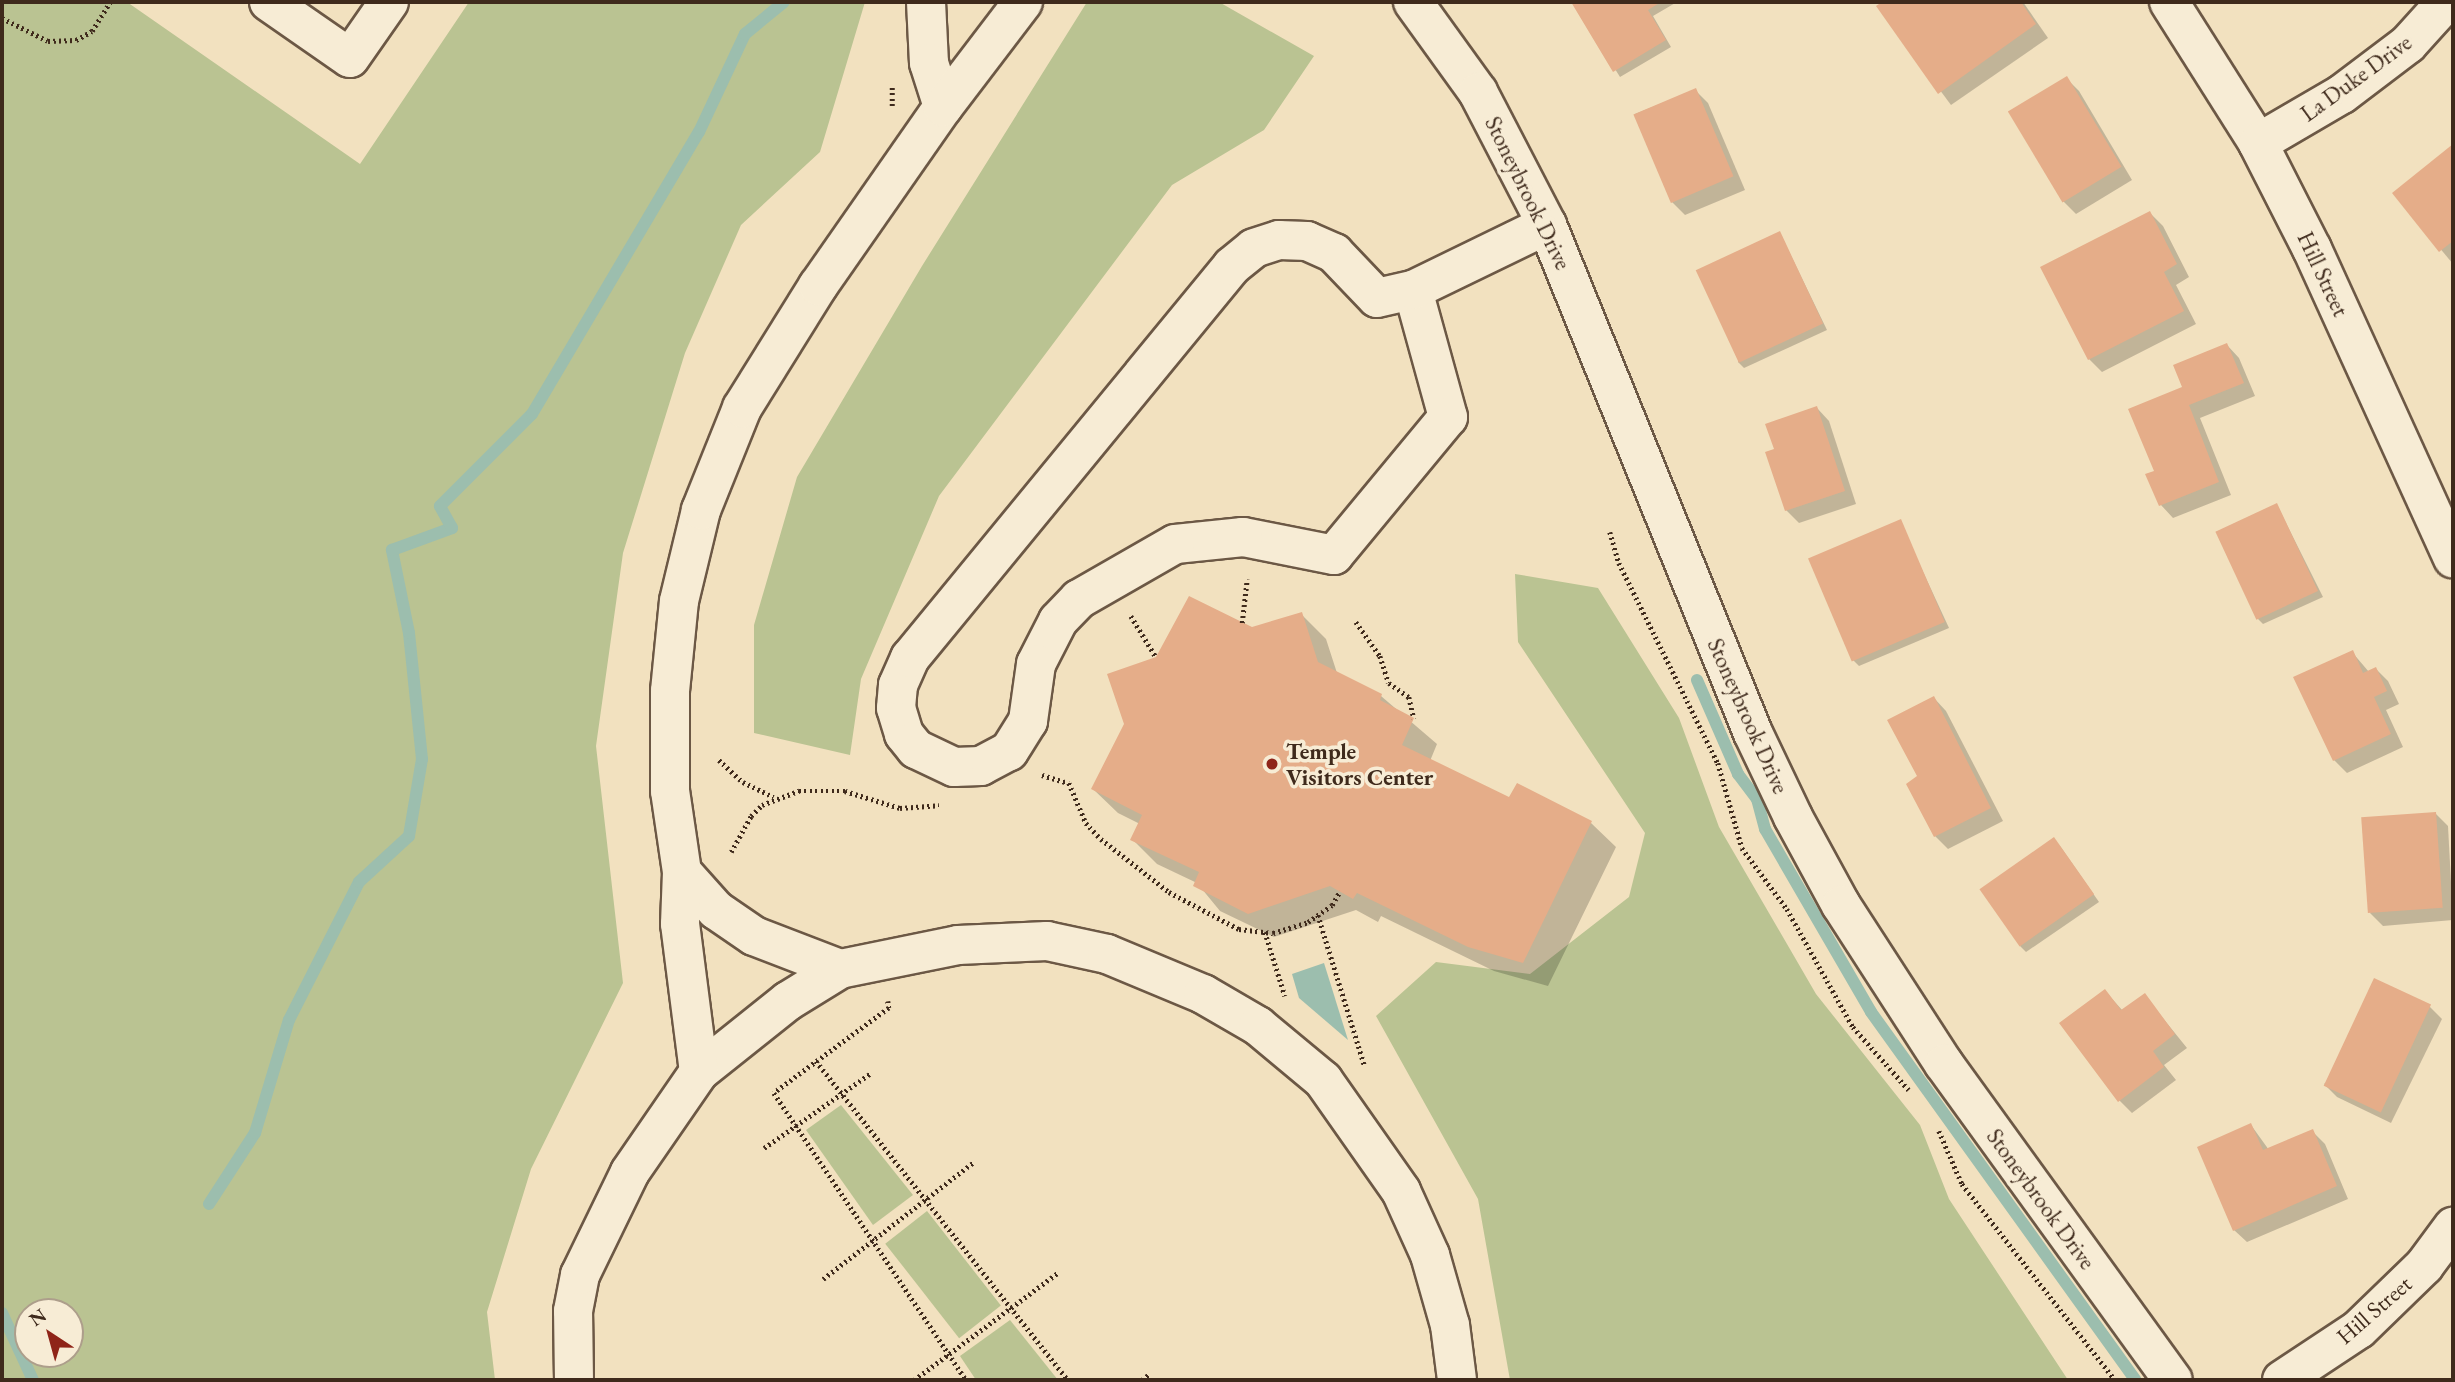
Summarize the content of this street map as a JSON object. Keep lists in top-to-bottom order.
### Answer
{
  "streets": {
    "street": ["La Duke Drive", "Stoneybrook Drive", "Hill Street"]
  },
  "crossings": [
    ["La Duke Drive", "Hill Street"]
  ],
  "places": ["Temple Visitors Center"],
  "north": "top left"
}
